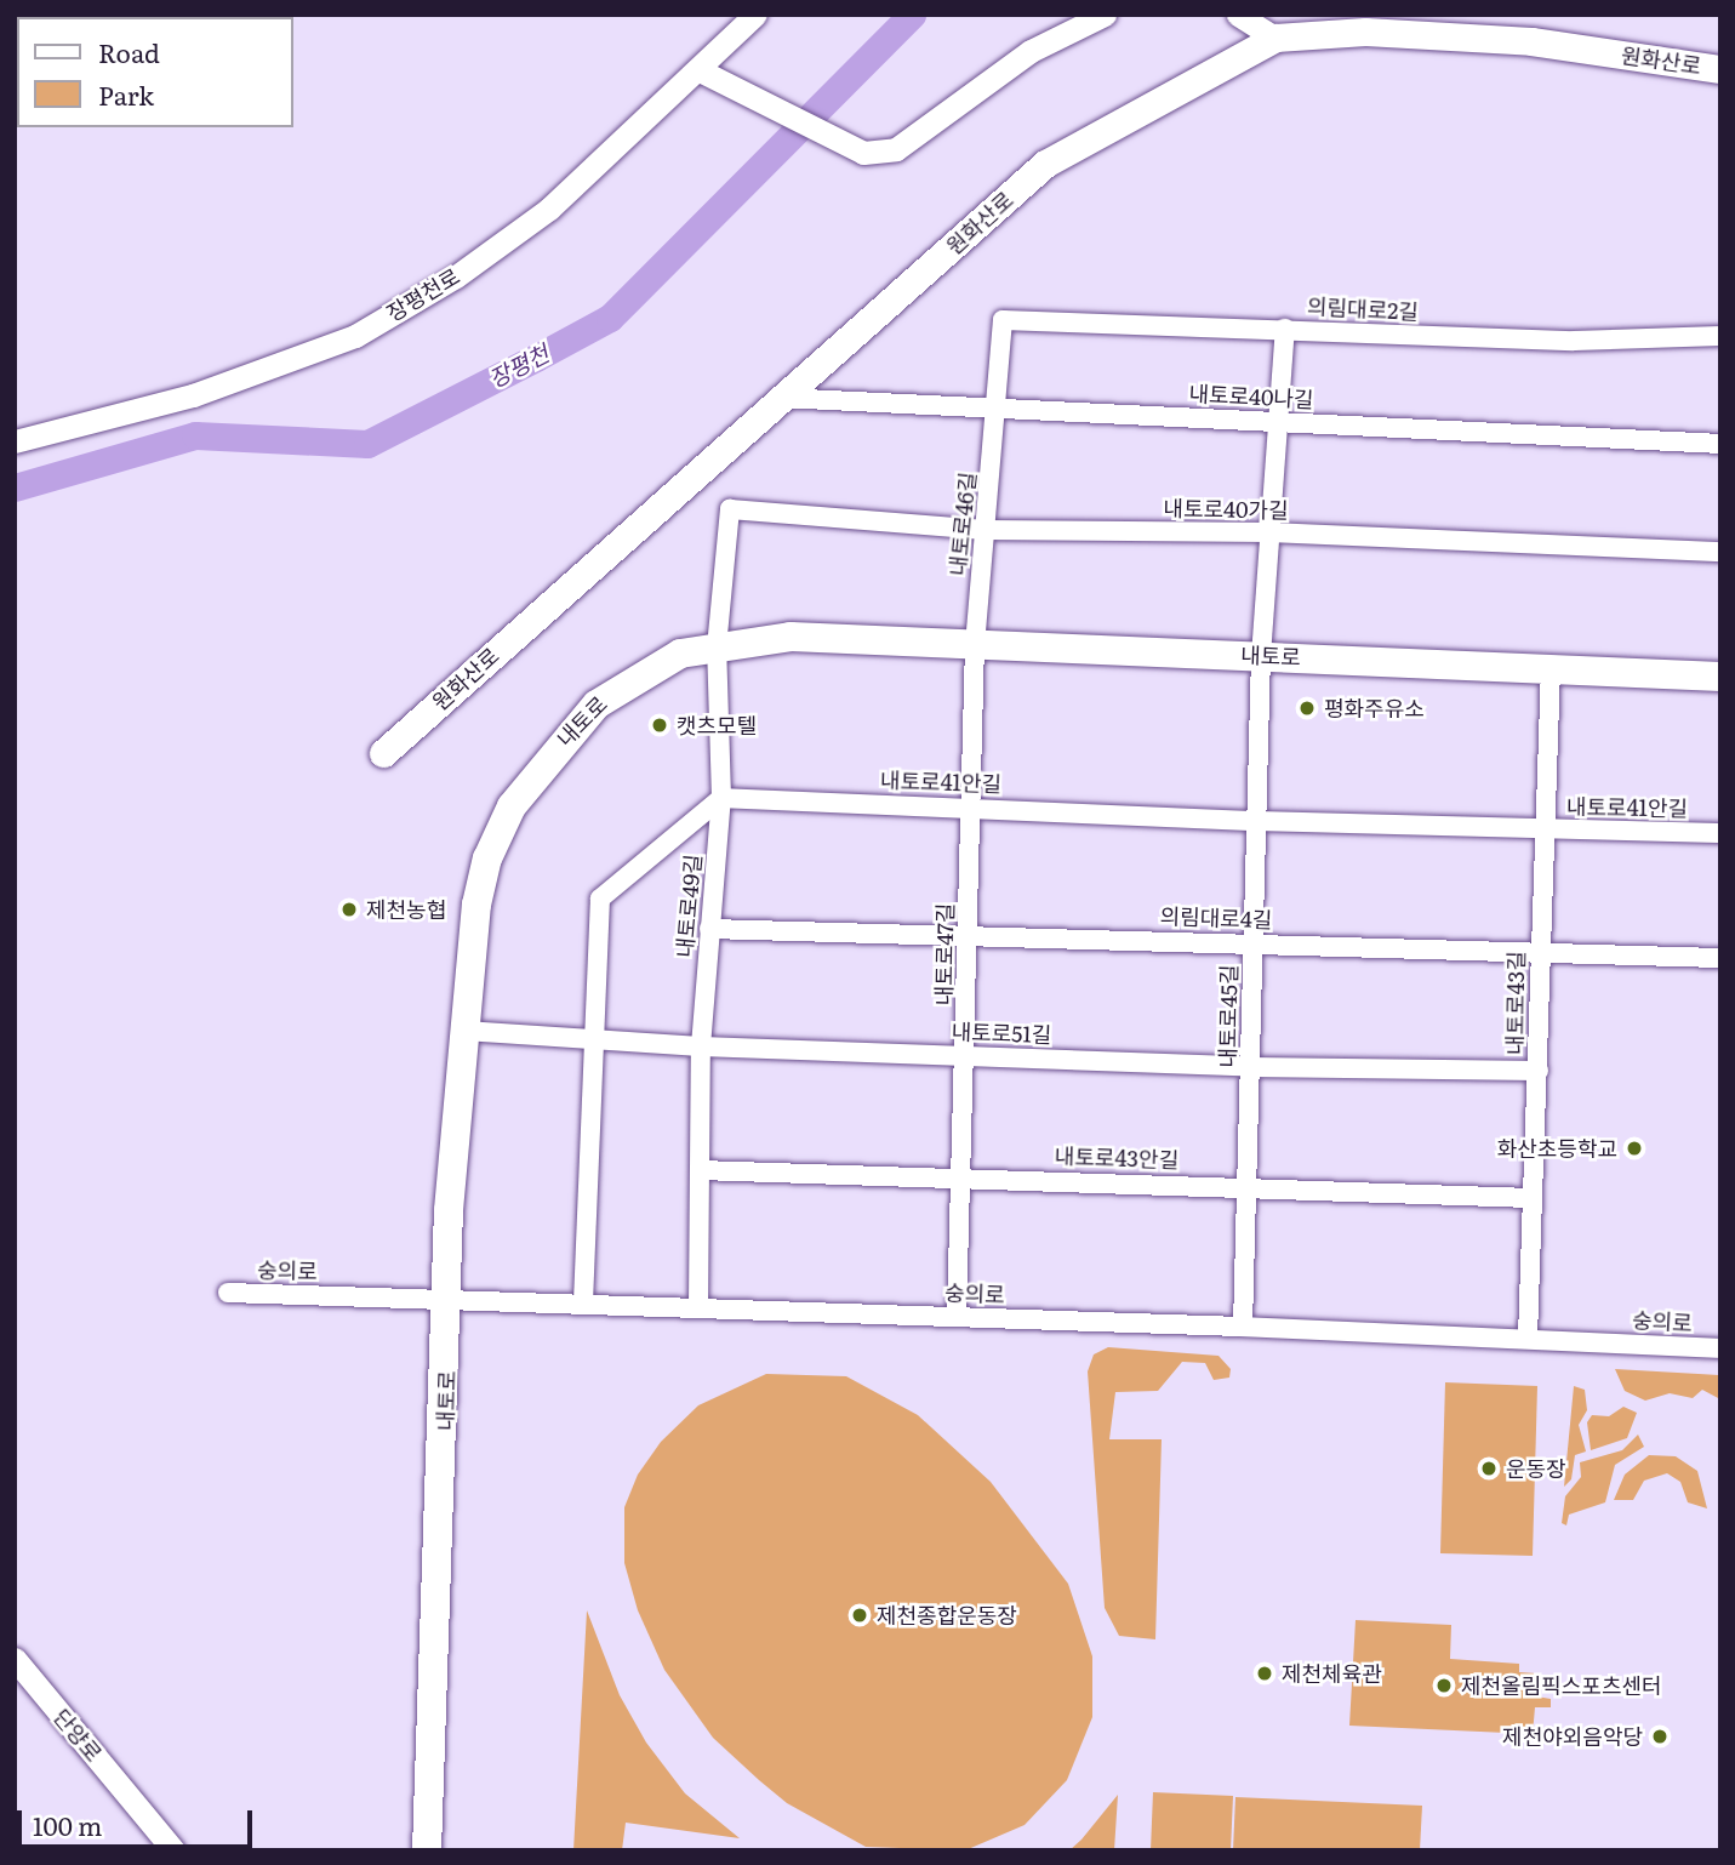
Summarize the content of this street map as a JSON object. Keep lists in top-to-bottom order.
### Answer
{
  "streets": {
    "main road": ["원화산로", "내토로"],
    "street": [
      "장평천로",
      "의림대로2길",
      "내토로40나길",
      "내토로40가길",
      "내토로46길",
      "내토로41안길",
      "내토로49길",
      "의림대로4길",
      "내토로47길",
      "내토로43길",
      "내토로45길",
      "내토로51길",
      "내토로43안길",
      "숭의로",
      "단양로"
    ]
  },
  "crossings": [
    ["원화산로", "내토로40나길"],
    ["의림대로2길", "내토로46길"],
    ["의림대로2길", "내토로45길"],
    ["내토로40나길", "내토로46길"],
    ["내토로40나길", "내토로45길"],
    ["내토로40가길", "내토로46길"],
    ["내토로40가길", "내토로49길"],
    ["내토로40가길", "내토로45길"],
    ["내토로46길", "내토로"],
    ["내토로46길", "내토로47길"],
    ["내토로", "내토로49길"],
    ["내토로", "내토로47길"],
    ["내토로", "내토로43길"],
    ["내토로", "내토로45길"],
    ["내토로", "내토로51길"],
    ["내토로", "숭의로"],
    ["내토로41안길", "내토로49길"],
    ["내토로41안길", "내토로47길"],
    ["내토로41안길", "내토로43길"],
    ["내토로41안길", "내토로45길"],
    ["내토로49길", "의림대로4길"],
    ["내토로49길", "내토로51길"],
    ["내토로49길", "내토로43안길"],
    ["내토로49길", "숭의로"],
    ["의림대로4길", "내토로47길"],
    ["의림대로4길", "내토로43길"],
    ["의림대로4길", "내토로45길"],
    ["내토로47길", "내토로51길"],
    ["내토로47길", "내토로43안길"],
    ["내토로47길", "숭의로"],
    ["내토로43길", "내토로51길"],
    ["내토로43길", "내토로43안길"],
    ["내토로43길", "숭의로"],
    ["내토로45길", "내토로51길"],
    ["내토로45길", "내토로43안길"],
    ["내토로45길", "숭의로"]
  ],
  "water": ["장평천"],
  "places": [
    "평화주유소",
    "캣츠모텔",
    "제천농협",
    "화산초등학교",
    "운동장",
    "제천종합운동장",
    "제천체육관",
    "제천올림픽스포츠센터",
    "제천야외음악당"
  ],
  "legend": ["Road", "Park"],
  "scale_bar": "100 m"
}
